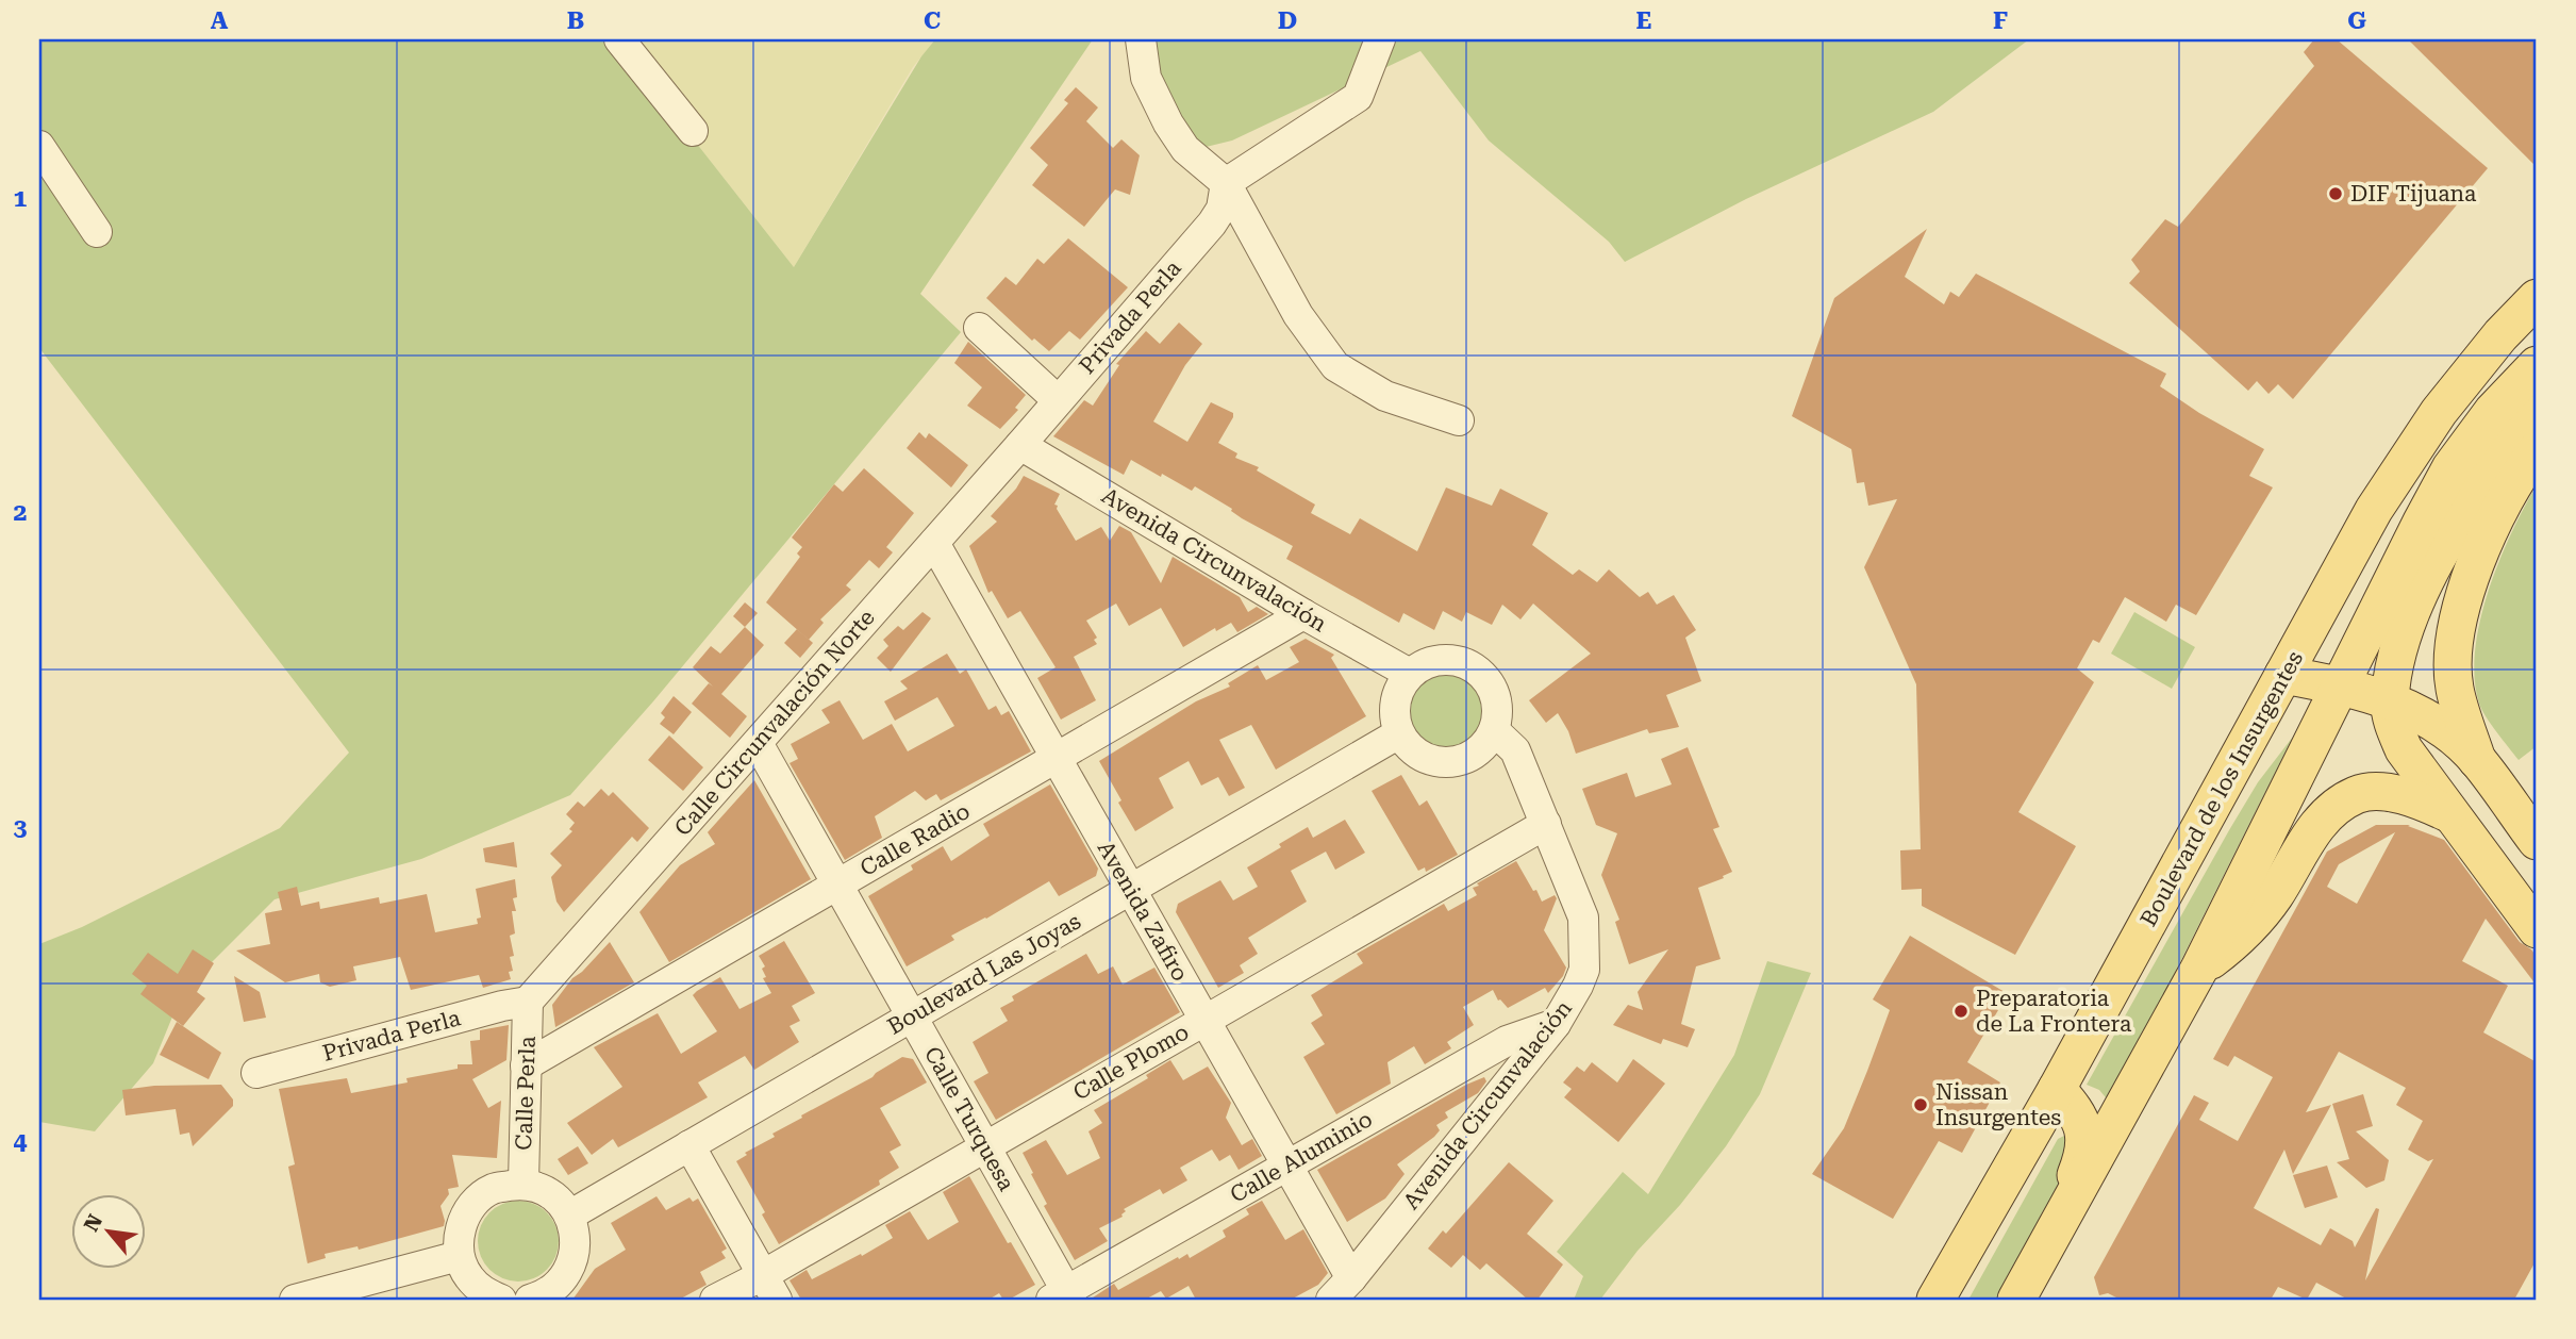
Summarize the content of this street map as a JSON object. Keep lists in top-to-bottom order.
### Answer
{
  "streets": {
    "main road": ["Boulevard de los Insurgentes"],
    "street": [
      "Privada Perla",
      "Avenida Circunvalación",
      "Calle Circunvalación Norte",
      "Calle Radio",
      "Avenida Zafiro",
      "Boulevard Las Joyas",
      "Calle Plomo",
      "Calle Perla",
      "Calle Turquesa",
      "Calle Aluminio"
    ]
  },
  "crossings": [
    ["Privada Perla", "Avenida Circunvalación"],
    ["Privada Perla", "Calle Circunvalación Norte"],
    ["Privada Perla", "Calle Perla"],
    ["Avenida Circunvalación", "Calle Circunvalación Norte"],
    ["Avenida Circunvalación", "Calle Radio"],
    ["Avenida Circunvalación", "Avenida Zafiro"],
    ["Avenida Circunvalación", "Boulevard Las Joyas"],
    ["Avenida Circunvalación", "Calle Plomo"],
    ["Avenida Circunvalación", "Calle Aluminio"],
    ["Calle Circunvalación Norte", "Avenida Zafiro"],
    ["Calle Circunvalación Norte", "Calle Perla"],
    ["Calle Circunvalación Norte", "Calle Turquesa"],
    ["Calle Radio", "Avenida Zafiro"],
    ["Calle Radio", "Calle Perla"],
    ["Calle Radio", "Calle Turquesa"],
    ["Avenida Zafiro", "Boulevard Las Joyas"],
    ["Avenida Zafiro", "Calle Plomo"],
    ["Avenida Zafiro", "Calle Aluminio"],
    ["Boulevard Las Joyas", "Calle Turquesa"],
    ["Calle Plomo", "Calle Turquesa"],
    ["Calle Turquesa", "Calle Aluminio"]
  ],
  "places": ["DIF Tijuana", "Preparatoria de La Frontera", "Nissan Insurgentes"],
  "north": "top left",
  "grid": {
    "columns": [
      "A",
      "B",
      "C",
      "D",
      "E",
      "F",
      "G"
    ],
    "rows": [
      "1",
      "2",
      "3",
      "4"
    ]
  }
}
